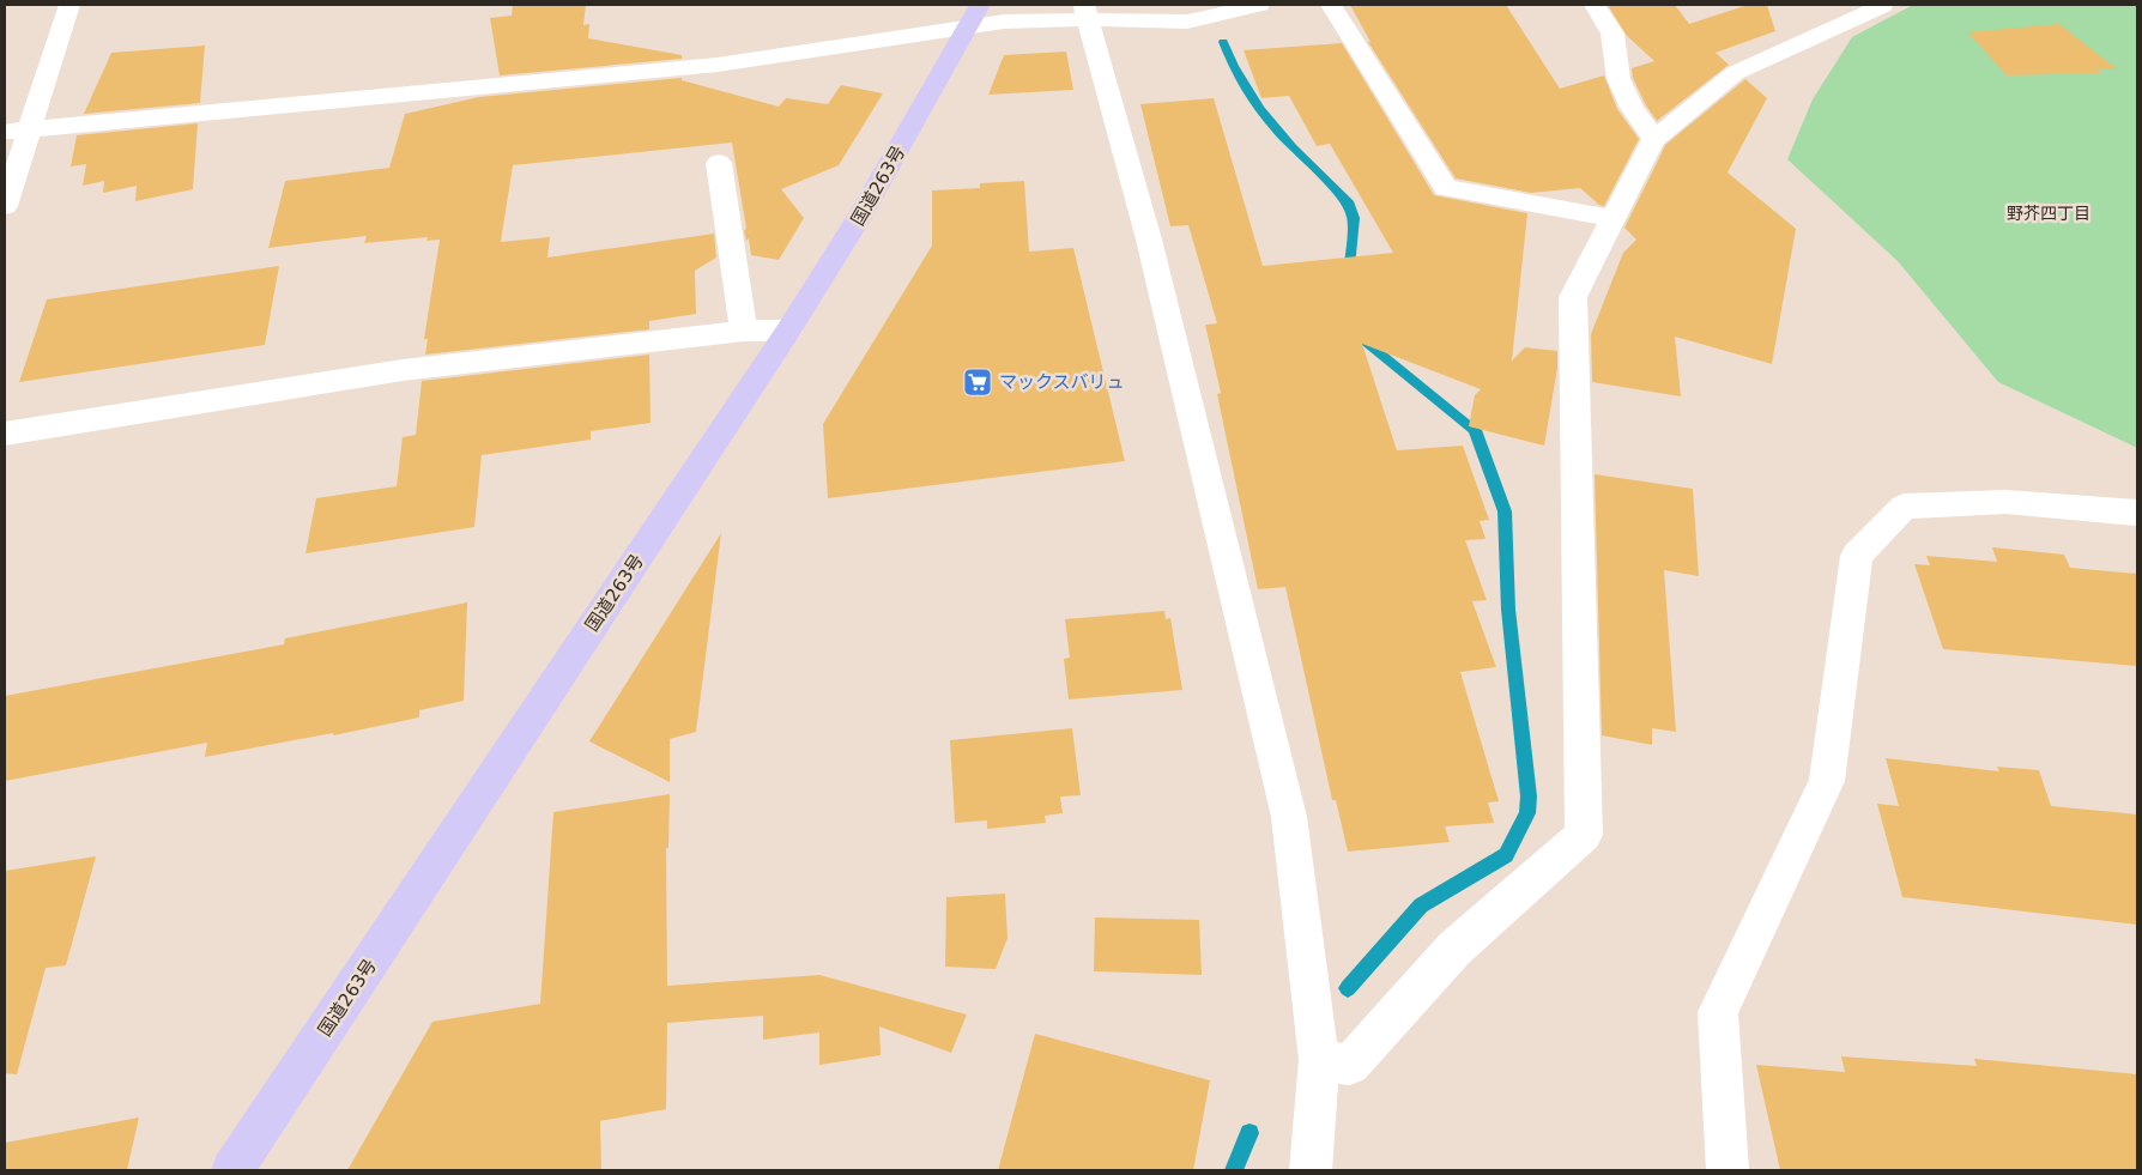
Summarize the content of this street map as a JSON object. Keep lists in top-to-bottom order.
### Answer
{
  "streets": {
    "highway": ["国道263号"]
  },
  "districts": ["野芥四丁目"],
  "places": {
    "supermarket": ["マックスバリュ"]
  }
}
